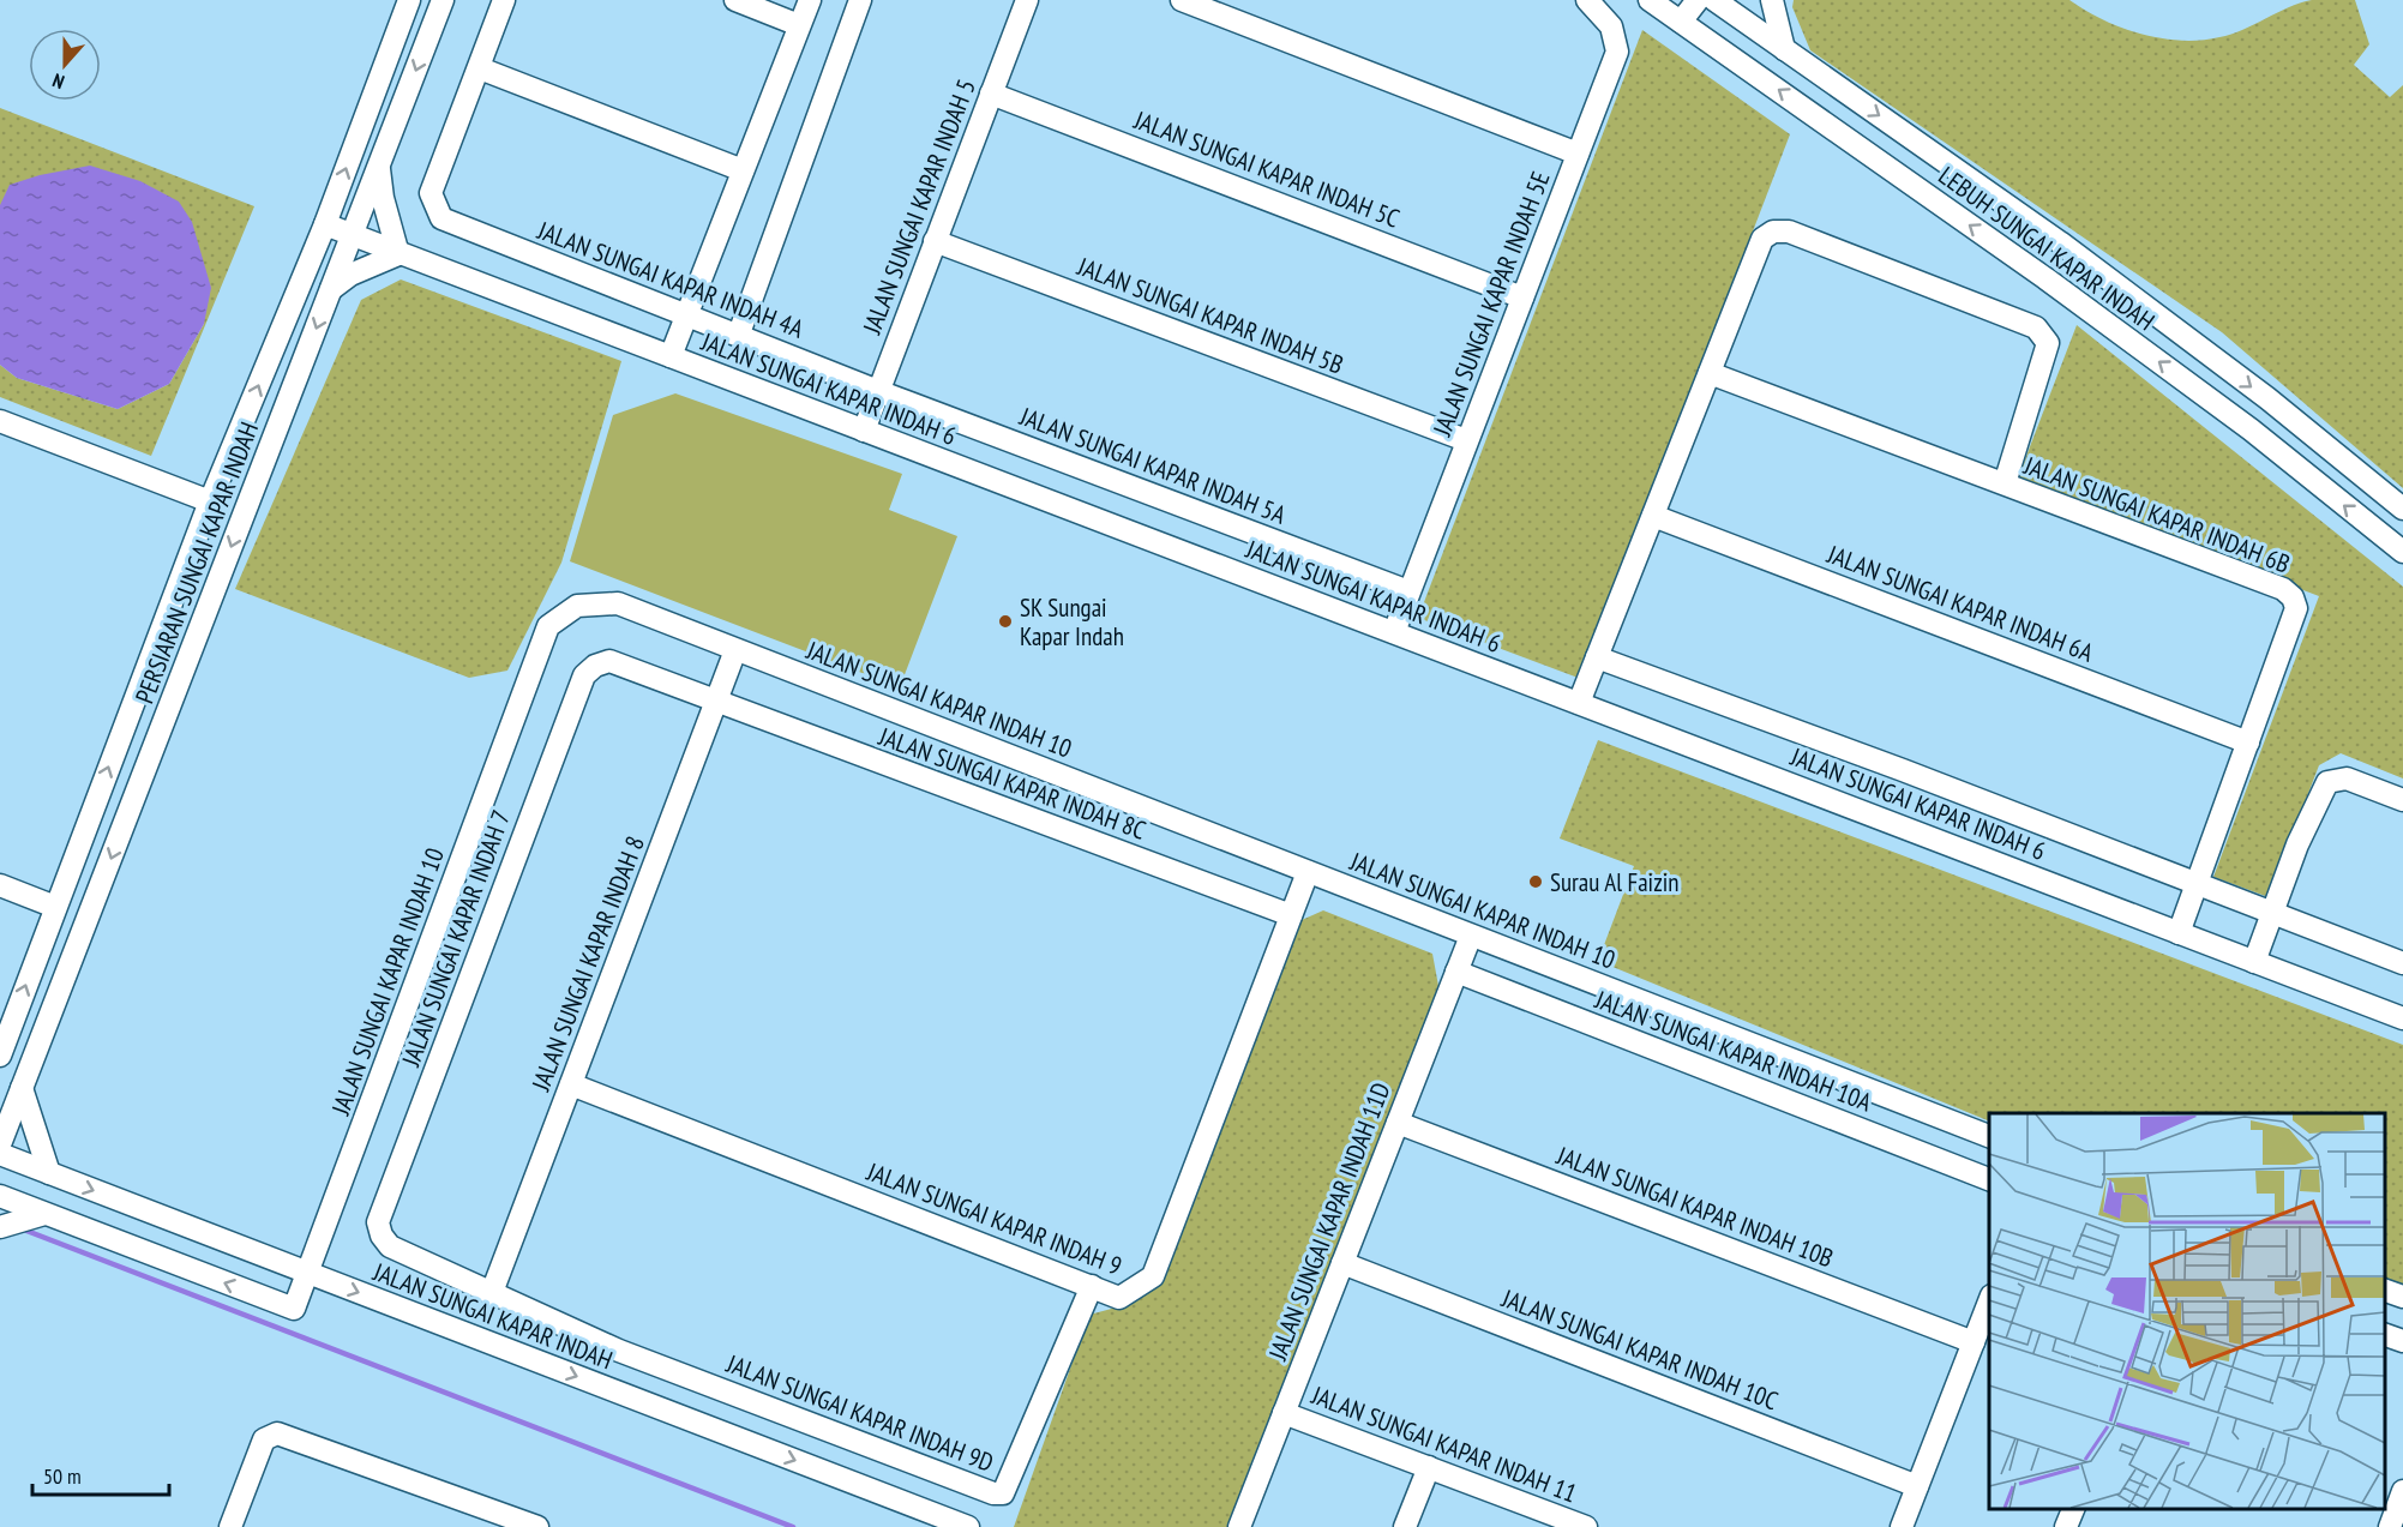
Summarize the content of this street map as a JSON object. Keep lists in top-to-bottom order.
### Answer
{
  "streets": {
    "street": [
      "JALAN SUNGAI KAPAR INDAH 5C",
      "JALAN SUNGAI KAPAR INDAH 5",
      "LEBUH SUNGAI KAPAR INDAH",
      "JALAN SUNGAI KAPAR INDAH 4A",
      "JALAN SUNGAI KAPAR INDAH 5E",
      "JALAN SUNGAI KAPAR INDAH 5B",
      "JALAN SUNGAI KAPAR INDAH 6",
      "JALAN SUNGAI KAPAR INDAH 5A",
      "JALAN SUNGAI KAPAR INDAH 6B",
      "PERSIARAN SUNGAI KAPAR INDAH",
      "JALAN SUNGAI KAPAR INDAH 6A",
      "JALAN SUNGAI KAPAR INDAH 10",
      "JALAN SUNGAI KAPAR INDAH 8C",
      "JALAN SUNGAI KAPAR INDAH 7",
      "JALAN SUNGAI KAPAR INDAH 8",
      "JALAN SUNGAI KAPAR INDAH 10A",
      "JALAN SUNGAI KAPAR INDAH 10B",
      "JALAN SUNGAI KAPAR INDAH 9",
      "JALAN SUNGAI KAPAR INDAH 11D",
      "JALAN SUNGAI KAPAR INDAH",
      "JALAN SUNGAI KAPAR INDAH 10C",
      "JALAN SUNGAI KAPAR INDAH 9D",
      "JALAN SUNGAI KAPAR INDAH 11"
    ]
  },
  "crossings": [
    ["JALAN SUNGAI KAPAR INDAH 5C", "JALAN SUNGAI KAPAR INDAH 5"],
    ["JALAN SUNGAI KAPAR INDAH 5C", "JALAN SUNGAI KAPAR INDAH 5E"],
    ["JALAN SUNGAI KAPAR INDAH 5", "JALAN SUNGAI KAPAR INDAH 4A"],
    ["JALAN SUNGAI KAPAR INDAH 5", "JALAN SUNGAI KAPAR INDAH 5B"],
    ["JALAN SUNGAI KAPAR INDAH 5", "JALAN SUNGAI KAPAR INDAH 6"],
    ["JALAN SUNGAI KAPAR INDAH 5", "JALAN SUNGAI KAPAR INDAH 5A"],
    ["JALAN SUNGAI KAPAR INDAH 4A", "JALAN SUNGAI KAPAR INDAH 5A"],
    ["JALAN SUNGAI KAPAR INDAH 5E", "JALAN SUNGAI KAPAR INDAH 5B"],
    ["JALAN SUNGAI KAPAR INDAH 5E", "JALAN SUNGAI KAPAR INDAH 6"],
    ["JALAN SUNGAI KAPAR INDAH 5E", "JALAN SUNGAI KAPAR INDAH 5A"],
    ["JALAN SUNGAI KAPAR INDAH 6", "JALAN SUNGAI KAPAR INDAH 6B"],
    ["JALAN SUNGAI KAPAR INDAH 6", "PERSIARAN SUNGAI KAPAR INDAH"],
    ["JALAN SUNGAI KAPAR INDAH 6B", "JALAN SUNGAI KAPAR INDAH 6A"],
    ["JALAN SUNGAI KAPAR INDAH 10", "JALAN SUNGAI KAPAR INDAH 8"],
    ["JALAN SUNGAI KAPAR INDAH 10", "JALAN SUNGAI KAPAR INDAH 9"],
    ["JALAN SUNGAI KAPAR INDAH 10", "JALAN SUNGAI KAPAR INDAH 11D"],
    ["JALAN SUNGAI KAPAR INDAH 10", "JALAN SUNGAI KAPAR INDAH"],
    ["JALAN SUNGAI KAPAR INDAH 8C", "JALAN SUNGAI KAPAR INDAH 7"],
    ["JALAN SUNGAI KAPAR INDAH 8C", "JALAN SUNGAI KAPAR INDAH 8"],
    ["JALAN SUNGAI KAPAR INDAH 8C", "JALAN SUNGAI KAPAR INDAH 9"],
    ["JALAN SUNGAI KAPAR INDAH 7", "JALAN SUNGAI KAPAR INDAH 8"],
    ["JALAN SUNGAI KAPAR INDAH 7", "JALAN SUNGAI KAPAR INDAH 9D"],
    ["JALAN SUNGAI KAPAR INDAH 8", "JALAN SUNGAI KAPAR INDAH 9"],
    ["JALAN SUNGAI KAPAR INDAH 8", "JALAN SUNGAI KAPAR INDAH 9D"],
    ["JALAN SUNGAI KAPAR INDAH 10A", "JALAN SUNGAI KAPAR INDAH 11D"],
    ["JALAN SUNGAI KAPAR INDAH 10B", "JALAN SUNGAI KAPAR INDAH 11D"],
    ["JALAN SUNGAI KAPAR INDAH 9", "JALAN SUNGAI KAPAR INDAH 9D"],
    ["JALAN SUNGAI KAPAR INDAH 11D", "JALAN SUNGAI KAPAR INDAH 10C"],
    ["JALAN SUNGAI KAPAR INDAH 11D", "JALAN SUNGAI KAPAR INDAH 11"]
  ],
  "one_way": ["JALAN SUNGAI KAPAR INDAH"],
  "places": ["SK Sungai Kapar Indah", "Surau Al Faizin"],
  "scale_bar": "50 m",
  "north": "bottom"
}
